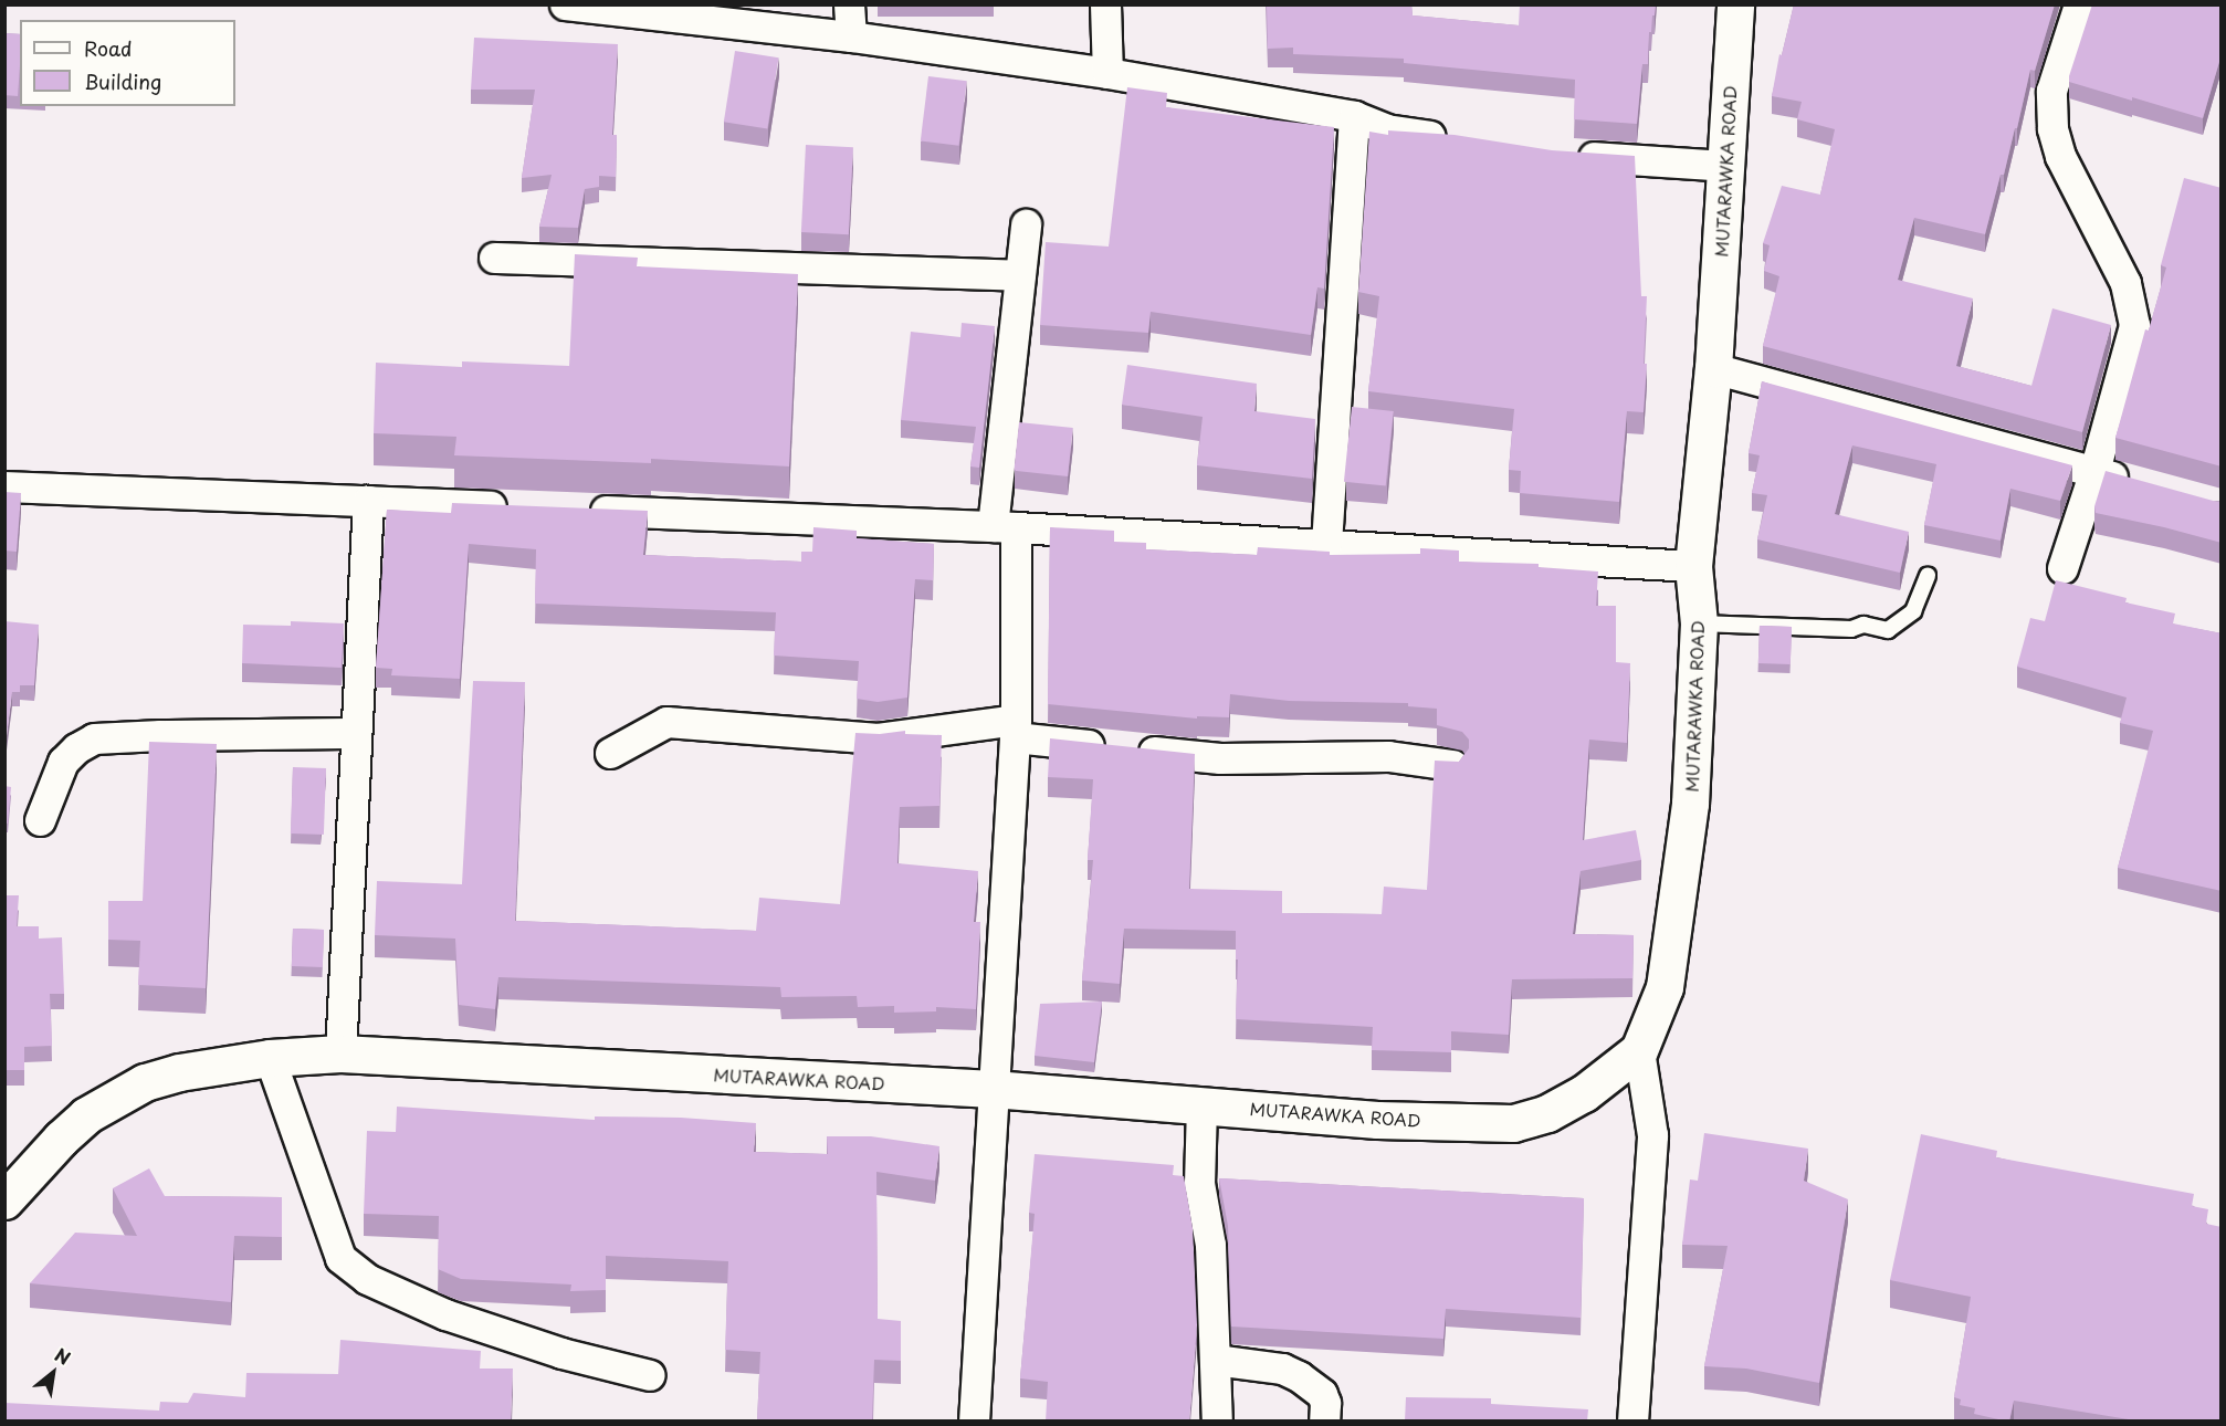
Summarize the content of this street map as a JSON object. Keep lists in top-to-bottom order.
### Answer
{
  "streets": {
    "street": ["MUTARAWKA ROAD"]
  },
  "legend": ["Road", "Building"],
  "north": "top right"
}
